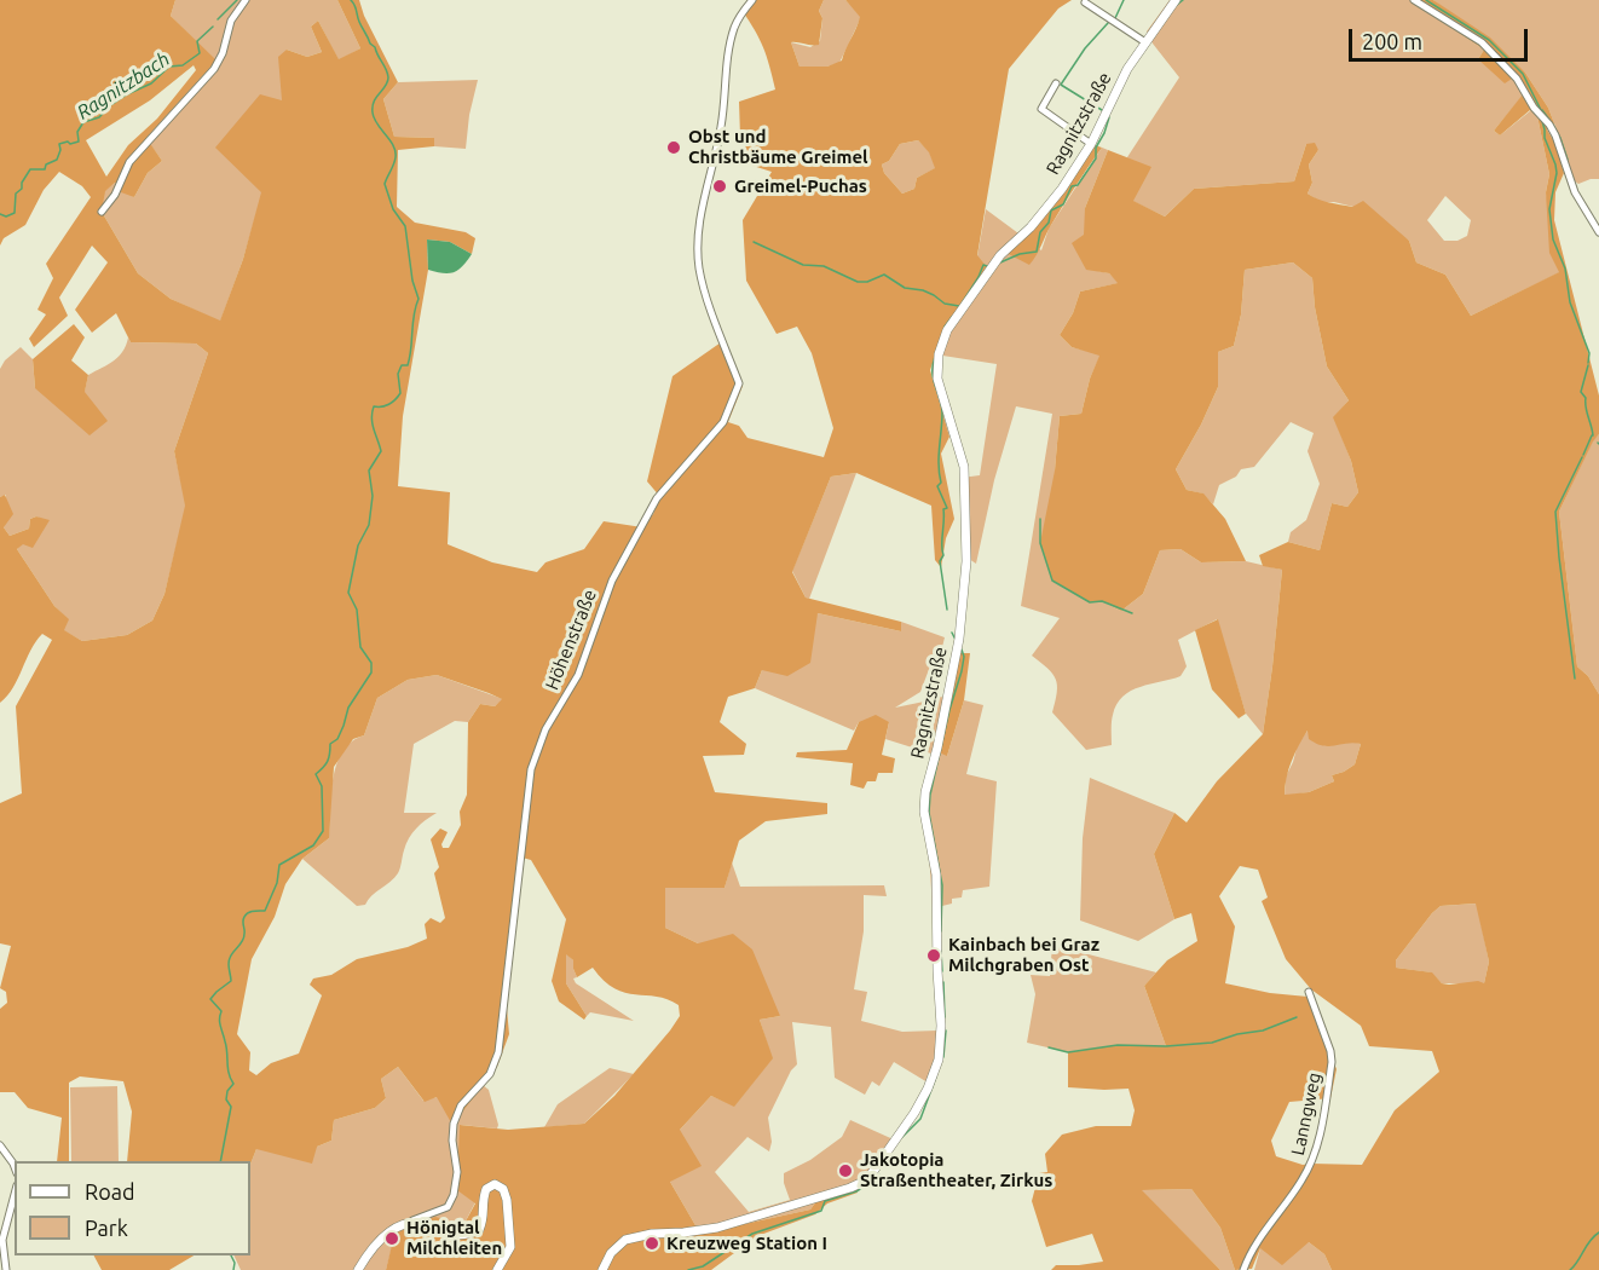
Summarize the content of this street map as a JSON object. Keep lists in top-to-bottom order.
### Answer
{
  "streets": {
    "main road": ["Ragnitzstraße", "Höhenstraße"],
    "street": ["Lanngweg"]
  },
  "water": ["Ragnitzbach"],
  "places": [
    "Obst und Christbäume Greimel",
    "Greimel-Puchas",
    "Kainbach bei Graz Milchgraben Ost",
    "Jakotopia Straßentheater, Zirkus",
    "Hönigtal Milchleiten",
    "Kreuzweg Station I"
  ],
  "legend": ["Road", "Park"],
  "scale_bar": "200 m"
}
